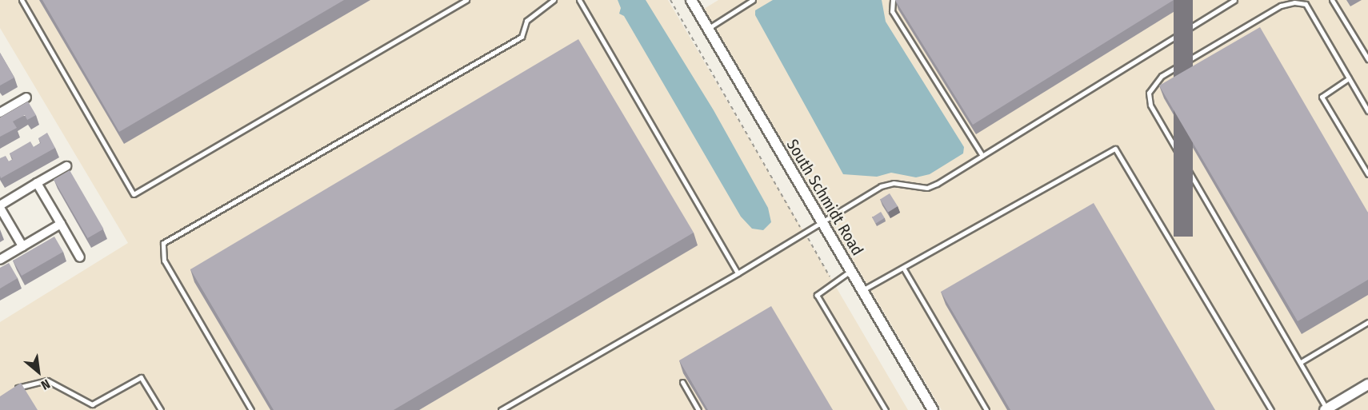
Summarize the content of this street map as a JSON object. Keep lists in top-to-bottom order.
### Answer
{
  "streets": {
    "street": ["South Schmidt Road"]
  },
  "north": "bottom right"
}
